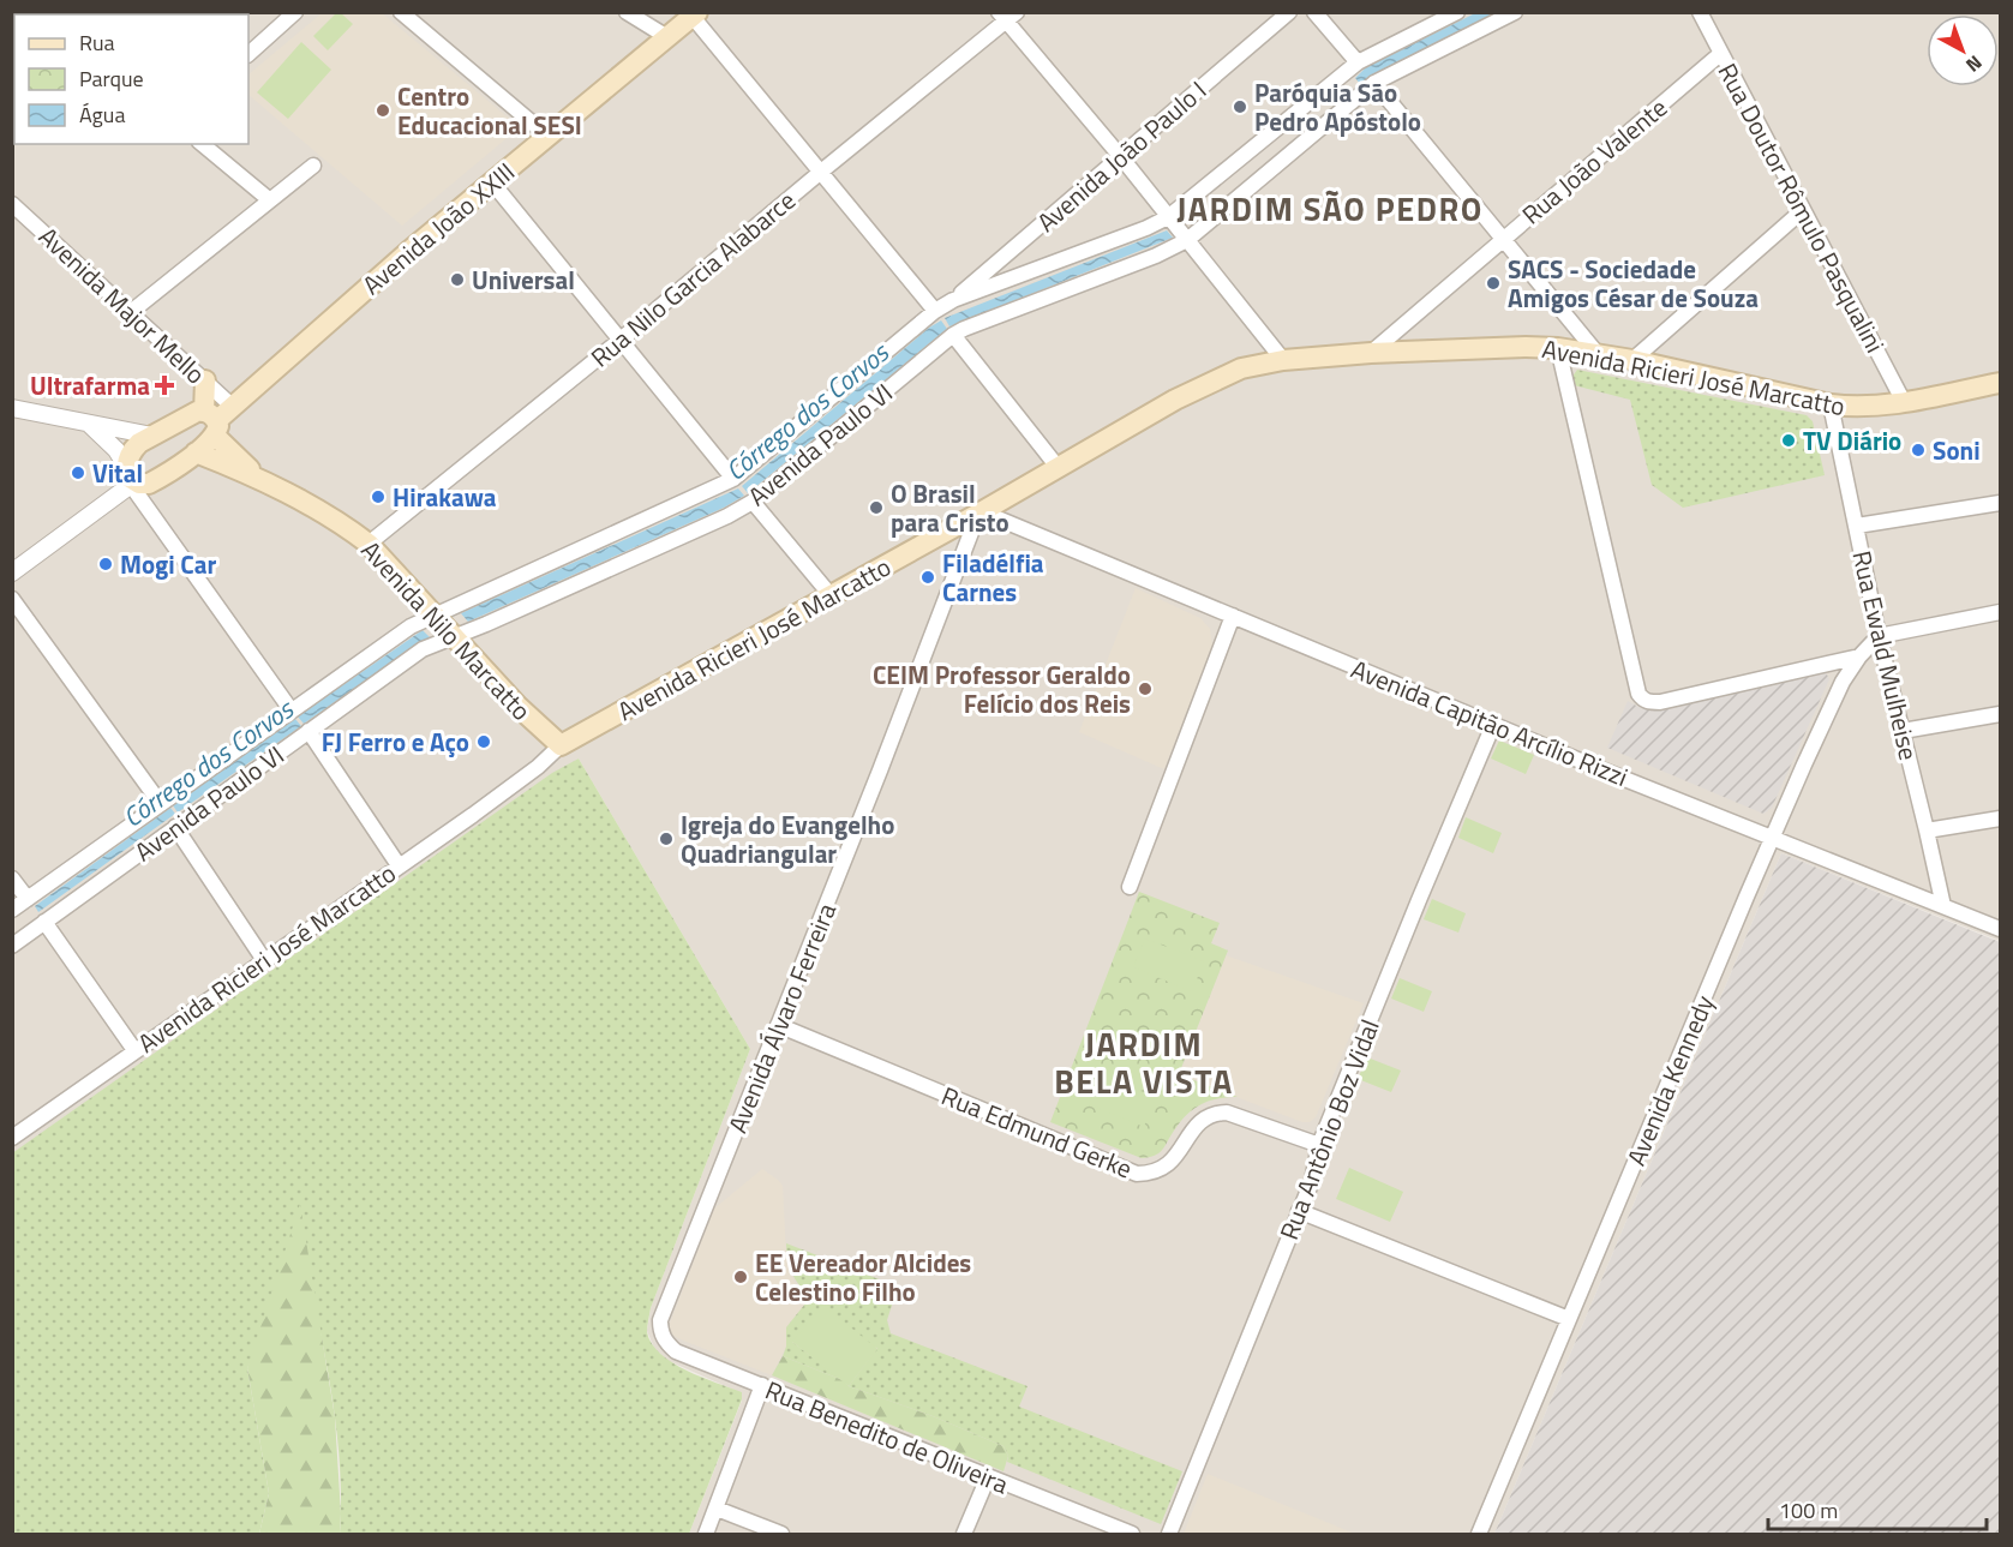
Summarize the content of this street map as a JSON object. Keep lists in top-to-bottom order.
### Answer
{
  "streets": {
    "main road": ["Avenida João XXIII", "Avenida Ricieri José Marcatto", "Avenida Nilo Marcatto"],
    "street": [
      "Avenida João Paulo I",
      "Rua João Valente",
      "Rua Doutor Rômulo Pasqualini",
      "Rua Nilo Garcia Alabarce",
      "Avenida Major Mello",
      "Avenida Paulo VI",
      "Rua Ewald Mulheise",
      "Avenida Capitão Arcílio Rizzi",
      "Avenida Álvaro Ferreira",
      "Avenida Kennedy",
      "Rua Antônio Boz Vidal",
      "Rua Edmund Gerke",
      "Rua Benedito de Oliveira"
    ]
  },
  "crossings": [
    ["Avenida João Paulo I", "Avenida Paulo VI"],
    ["Rua João Valente", "Rua Doutor Rômulo Pasqualini"],
    ["Rua João Valente", "Avenida Ricieri José Marcatto"],
    ["Rua Doutor Rômulo Pasqualini", "Avenida Ricieri José Marcatto"],
    ["Avenida João XXIII", "Avenida Major Mello"],
    ["Avenida João XXIII", "Avenida Nilo Marcatto"],
    ["Rua Nilo Garcia Alabarce", "Avenida Nilo Marcatto"],
    ["Avenida Ricieri José Marcatto", "Avenida Nilo Marcatto"],
    ["Avenida Ricieri José Marcatto", "Rua Ewald Mulheise"],
    ["Avenida Ricieri José Marcatto", "Avenida Capitão Arcílio Rizzi"],
    ["Avenida Ricieri José Marcatto", "Avenida Álvaro Ferreira"],
    ["Avenida Paulo VI", "Avenida Nilo Marcatto"],
    ["Rua Ewald Mulheise", "Avenida Capitão Arcílio Rizzi"],
    ["Rua Ewald Mulheise", "Avenida Kennedy"],
    ["Avenida Capitão Arcílio Rizzi", "Avenida Álvaro Ferreira"],
    ["Avenida Capitão Arcílio Rizzi", "Avenida Kennedy"],
    ["Avenida Capitão Arcílio Rizzi", "Rua Antônio Boz Vidal"],
    ["Avenida Álvaro Ferreira", "Rua Edmund Gerke"],
    ["Avenida Álvaro Ferreira", "Rua Benedito de Oliveira"],
    ["Rua Antônio Boz Vidal", "Rua Edmund Gerke"]
  ],
  "districts": ["JARDIM SÃO PEDRO", "JARDIM BELA VISTA"],
  "water": ["Córrego dos Corvos"],
  "places": {
    "other": [
      "Paróquia São Pedro Apóstolo",
      "Centro Educacional SESI",
      "Universal",
      "SACS - Sociedade Amigos César de Souza",
      "TV Diário",
      "Soni",
      "Vital",
      "Hirakawa",
      "O Brasil para Cristo",
      "Mogi Car",
      "Filadélfia Carnes",
      "CEIM Professor Geraldo Felício dos Reis",
      "FJ Ferro e Aço",
      "Igreja do Evangelho Quadriangular",
      "EE Vereador Alcides Celestino Filho"
    ],
    "health": ["Ultrafarma"]
  },
  "legend": ["Rua", "Parque", "Água"],
  "scale_bar": "100 m",
  "north": "bottom right"
}
